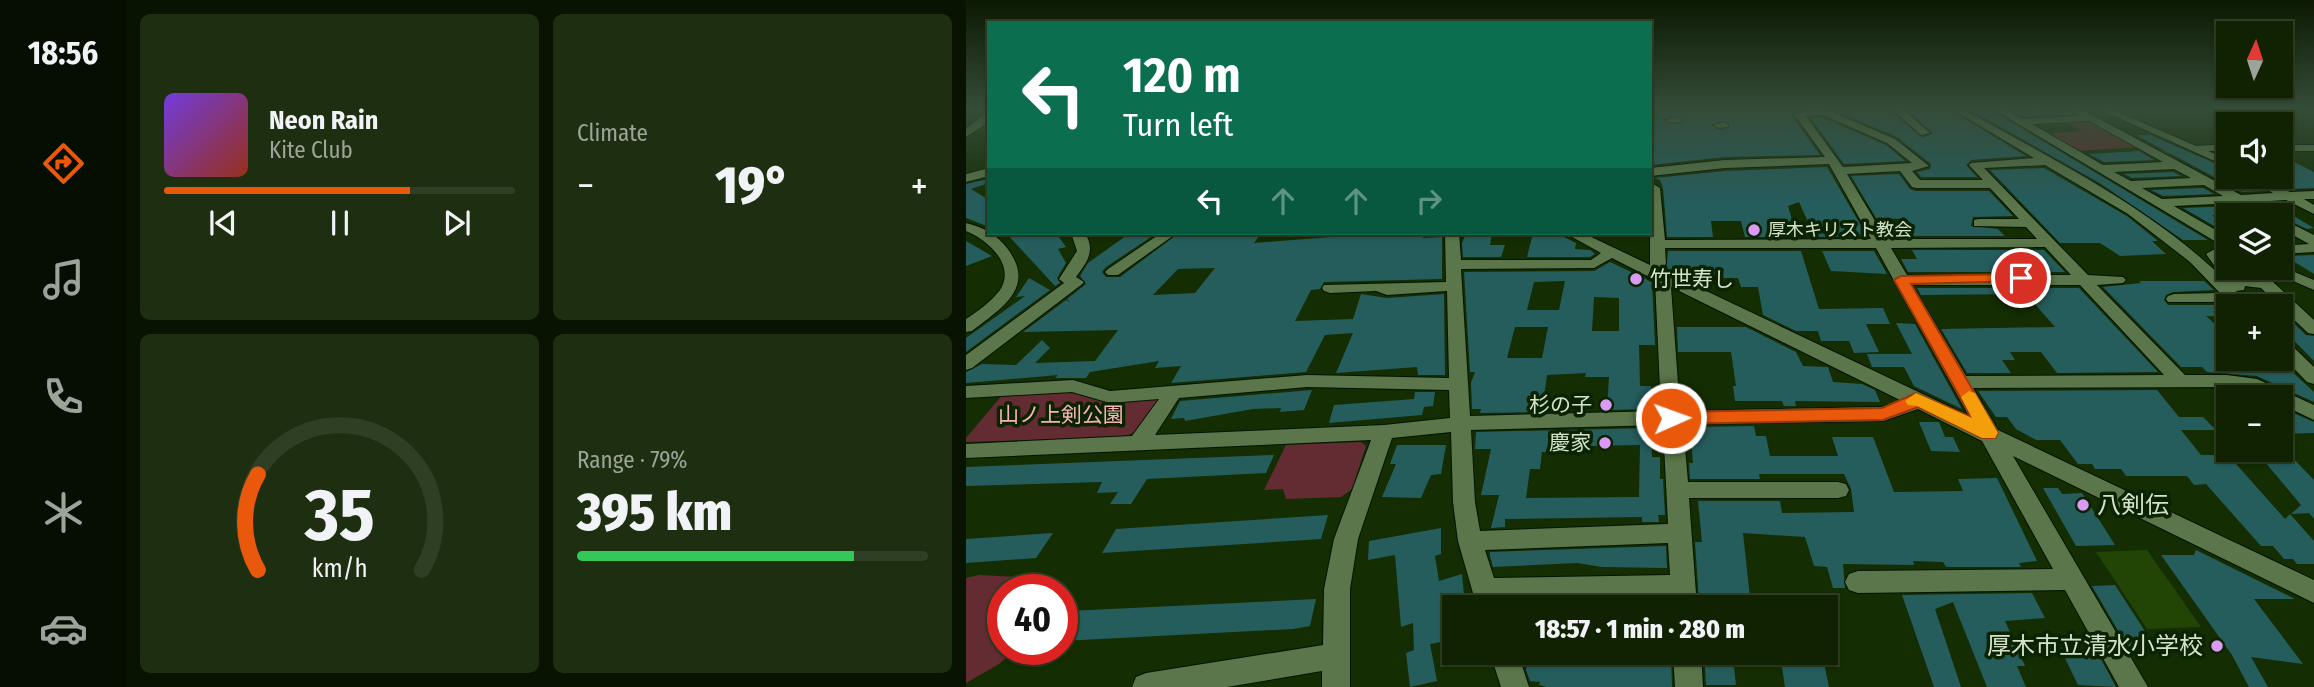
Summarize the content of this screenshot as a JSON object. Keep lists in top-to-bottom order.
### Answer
{
  "parks": ["山ノ上剣公園"],
  "places": [
    "厚木キリスト教会",
    "竹世寿し",
    "杉の子",
    "慶家",
    "八剣伝",
    "厚木市立清水小学校"
  ],
  "north": "top",
  "page": {
    "tabs": "18:56",
    "tile": [
      "Climate",
      ["Range · 79%", "395 km"]
    ],
    "map_buttons": ["+", "−"],
    "turn": ["120 m", "Turn left"],
    "song": ["Neon Rain", "Kite Club"],
    "heat": ["−", "19°", "+"],
    "limit": "40",
    "trip": "18:57 · 1 min · 280 m",
    "gauge": ["35", "km/h"]
  }
}
